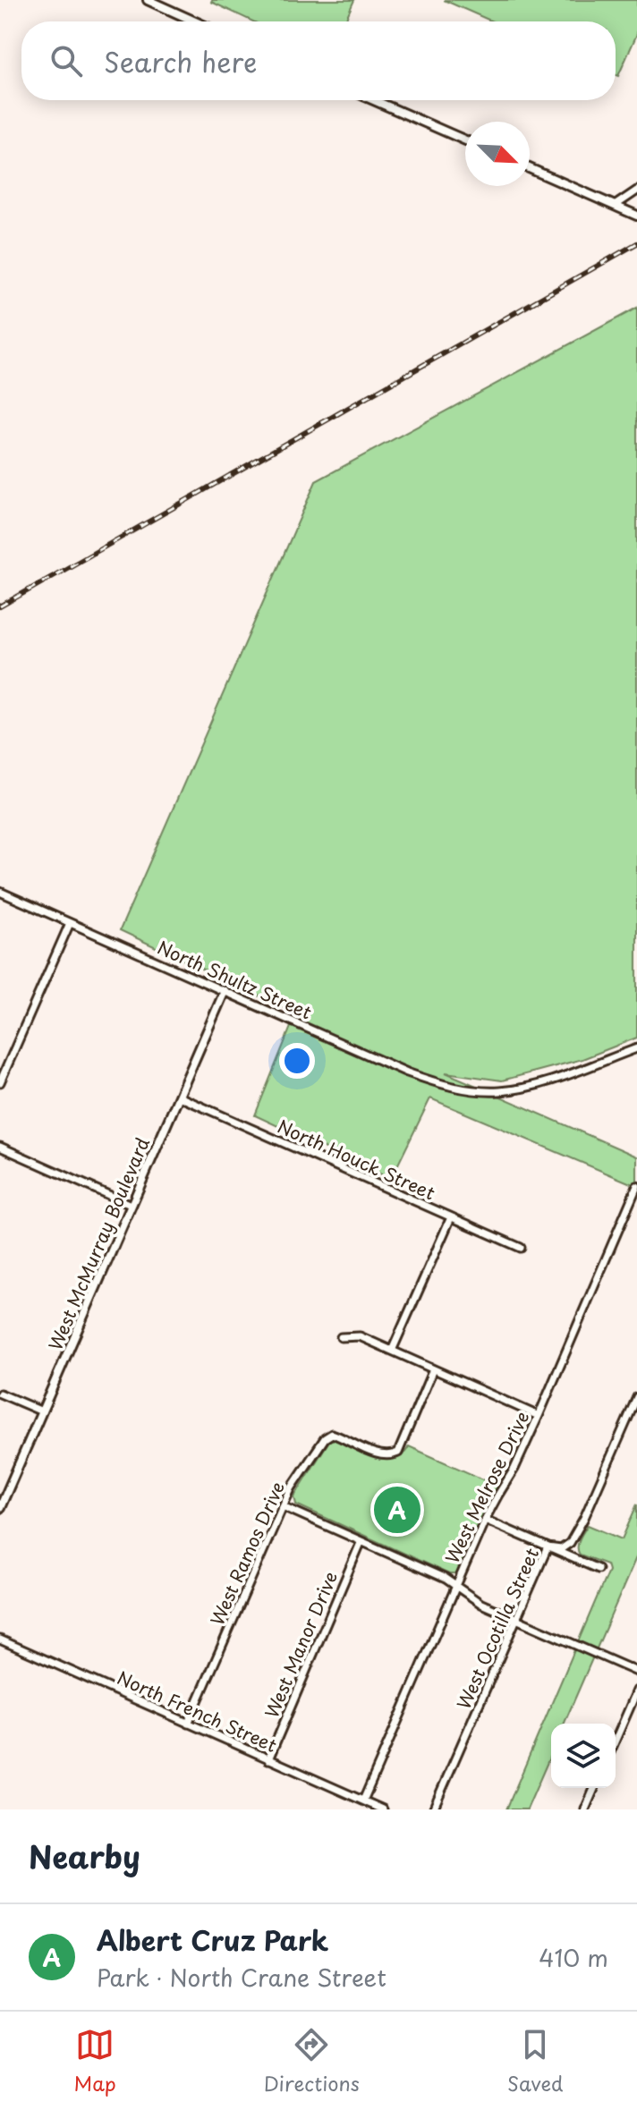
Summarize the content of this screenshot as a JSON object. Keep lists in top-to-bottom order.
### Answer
{
  "streets": {
    "street": [
      "North Shultz Street",
      "North Houck Street",
      "West McMurray Boulevard",
      "West Melrose Drive",
      "West Ramos Drive",
      "West Ocotilla Street",
      "West Manor Drive",
      "North French Street"
    ]
  },
  "crossings": [
    ["North Shultz Street", "West McMurray Boulevard"],
    ["North Houck Street", "West McMurray Boulevard"],
    ["West Melrose Drive", "North French Street"],
    ["West Ramos Drive", "North French Street"],
    ["West Manor Drive", "North French Street"]
  ],
  "north": "bottom right",
  "page": {
    "search": "Search here",
    "pins": "A",
    "heading": "Nearby",
    "list": [
      {
        "mark": "A",
        "name": "Albert Cruz Park",
        "note": "Park · North Crane Street",
        "value": "410 m"
      }
    ],
    "nav": ["Map", "Directions", "Saved"]
  }
}
